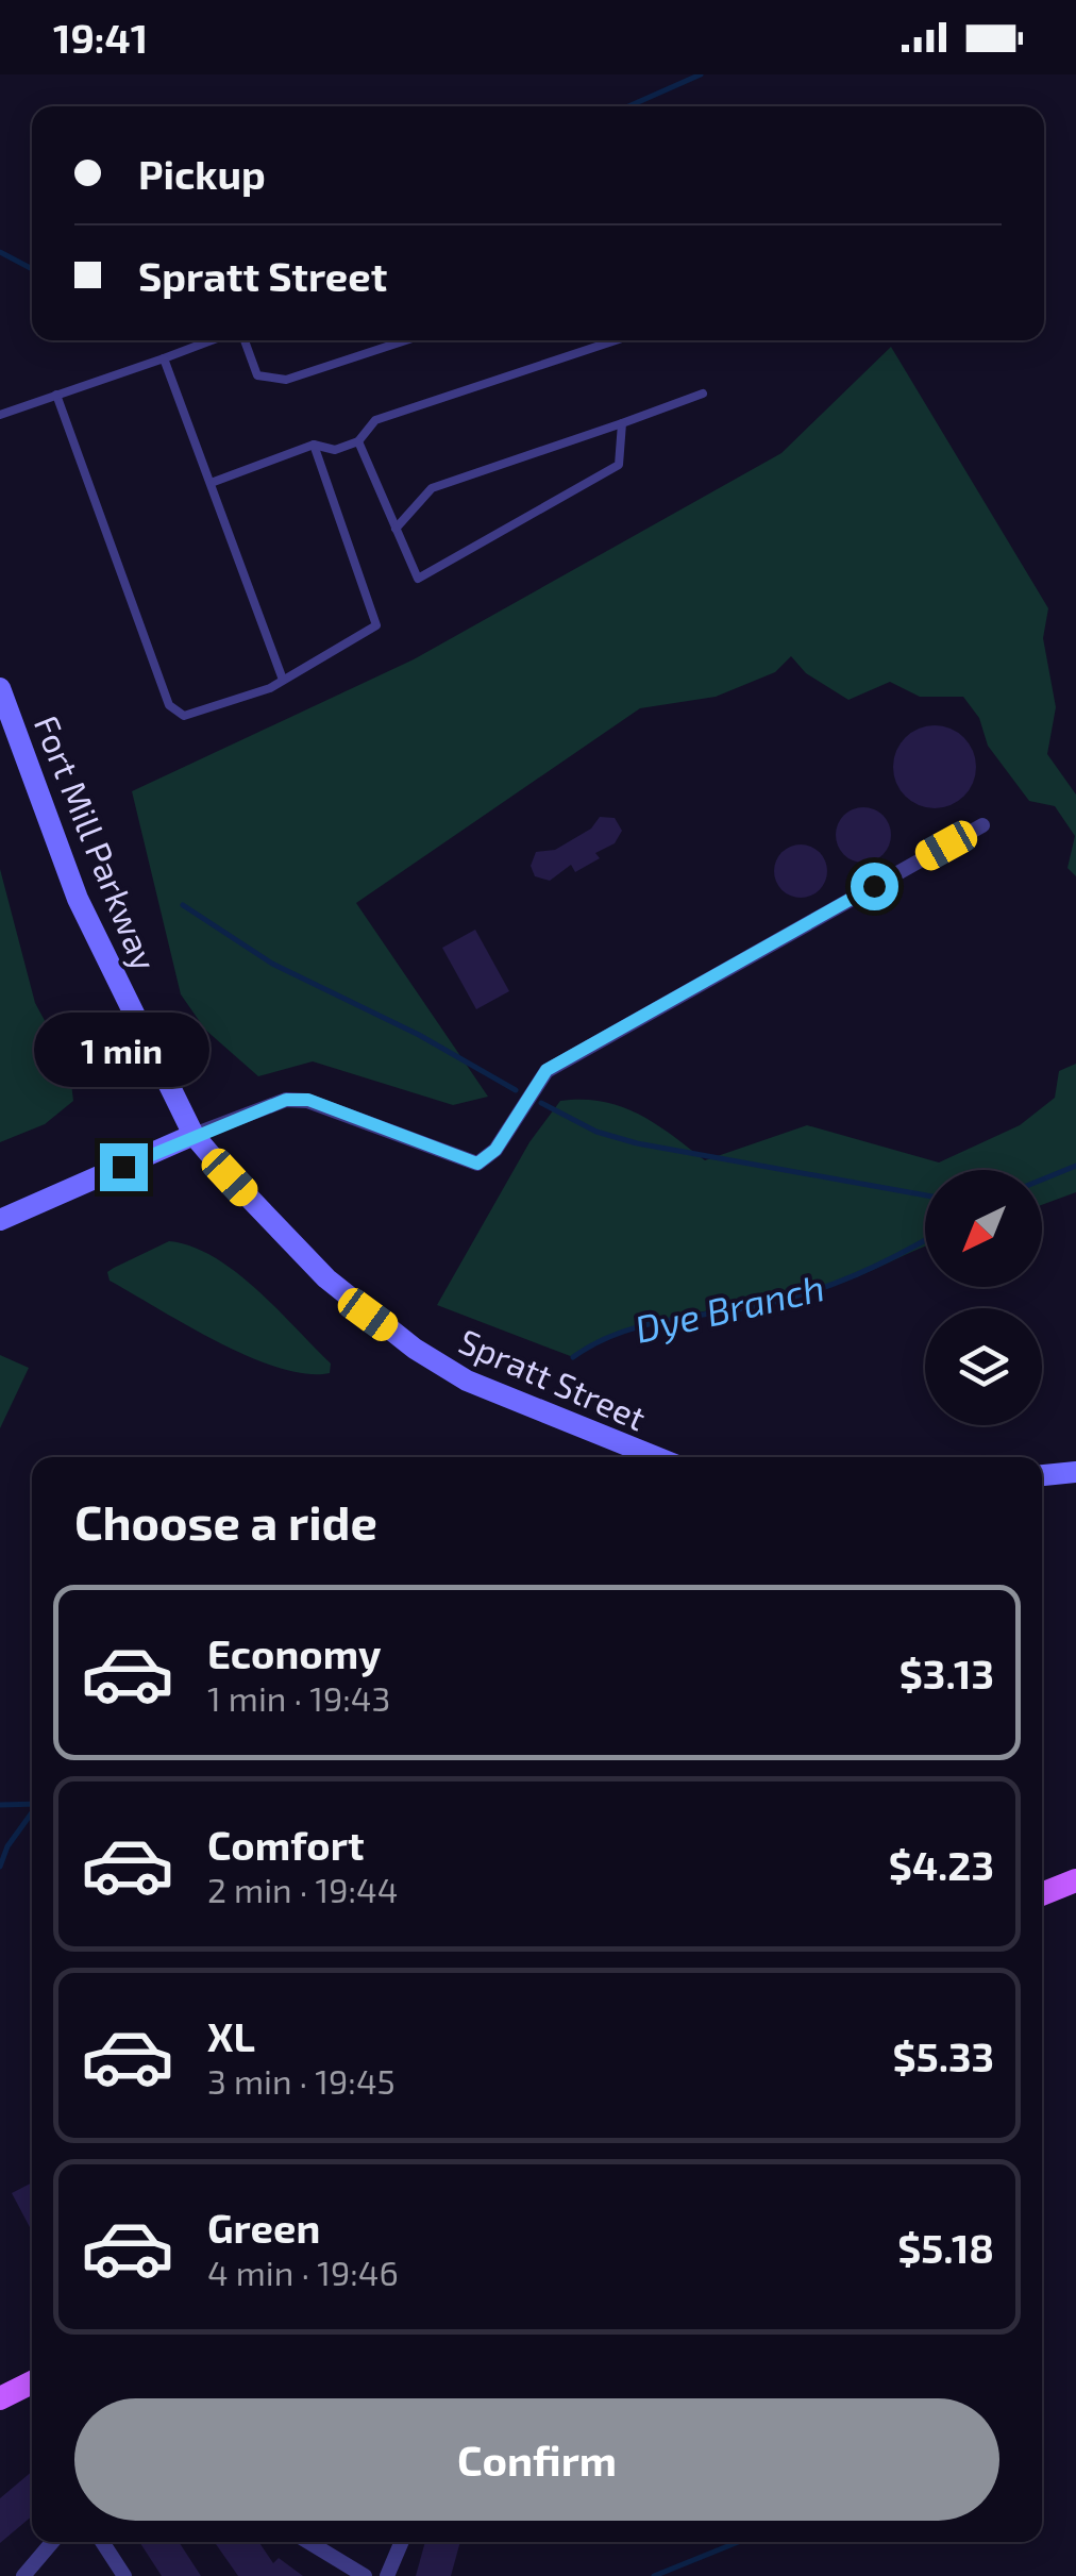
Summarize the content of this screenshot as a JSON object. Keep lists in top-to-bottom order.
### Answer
{
  "streets": {
    "main road": ["Fort Mill Parkway", "Spratt Street"]
  },
  "crossings": [
    ["Fort Mill Parkway", "Spratt Street"]
  ],
  "water": ["Dye Branch"],
  "north": "bottom left",
  "page": {
    "status": "19:41",
    "banner": ["Pickup", "Spratt Street"],
    "bubble": "1 min",
    "heading": "Choose a ride",
    "list": [
      {
        "name": "Economy",
        "note": "1 min · 19:43",
        "value": "$3.13"
      },
      {
        "name": "Comfort",
        "note": "2 min · 19:44",
        "value": "$4.23"
      },
      {
        "name": "XL",
        "note": "3 min · 19:45",
        "value": "$5.33"
      },
      {
        "name": "Green",
        "note": "4 min · 19:46",
        "value": "$5.18"
      }
    ],
    "buttons": "Confirm"
  }
}
